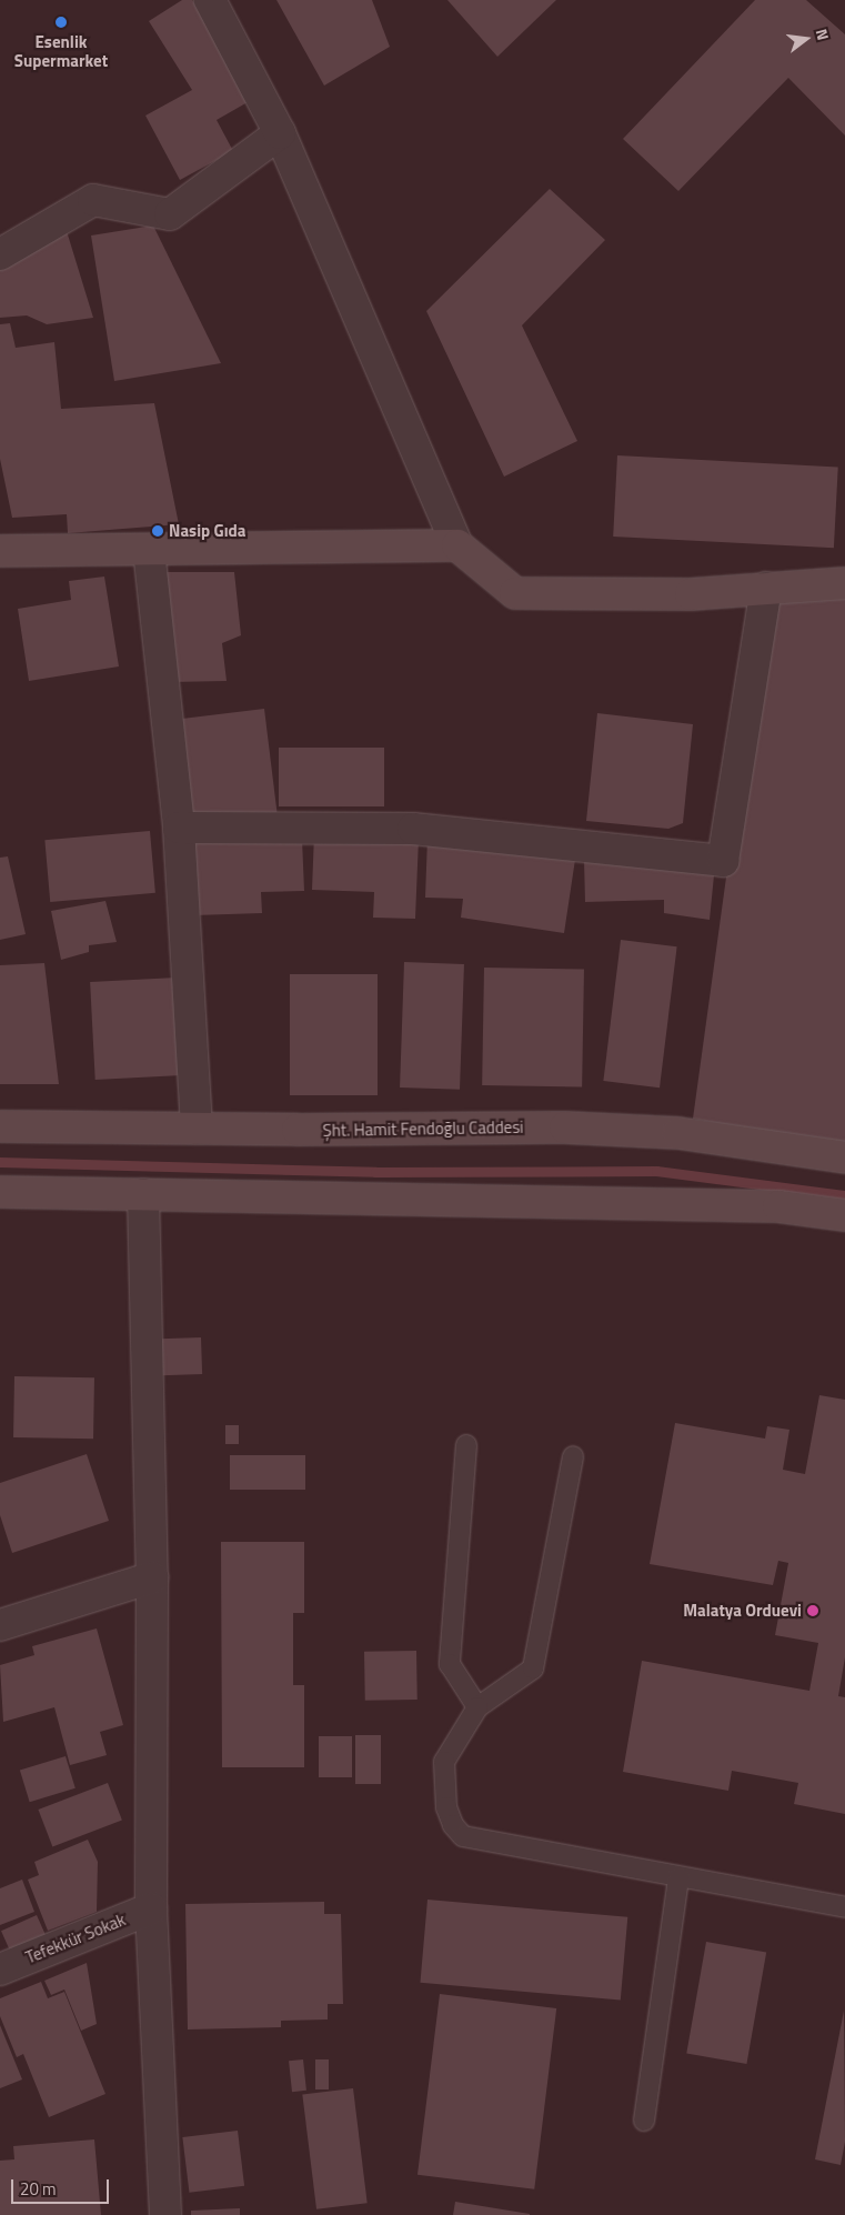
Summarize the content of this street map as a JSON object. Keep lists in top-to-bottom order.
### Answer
{
  "streets": {
    "main road": ["Şht. Hamit Fendoğlu Caddesi"],
    "street": ["Tefekkür Sokak"]
  },
  "places": ["Esenlik Supermarket", "Nasip Gıda", "Malatya Orduevi"],
  "scale_bar": "20 m",
  "north": "right"
}
